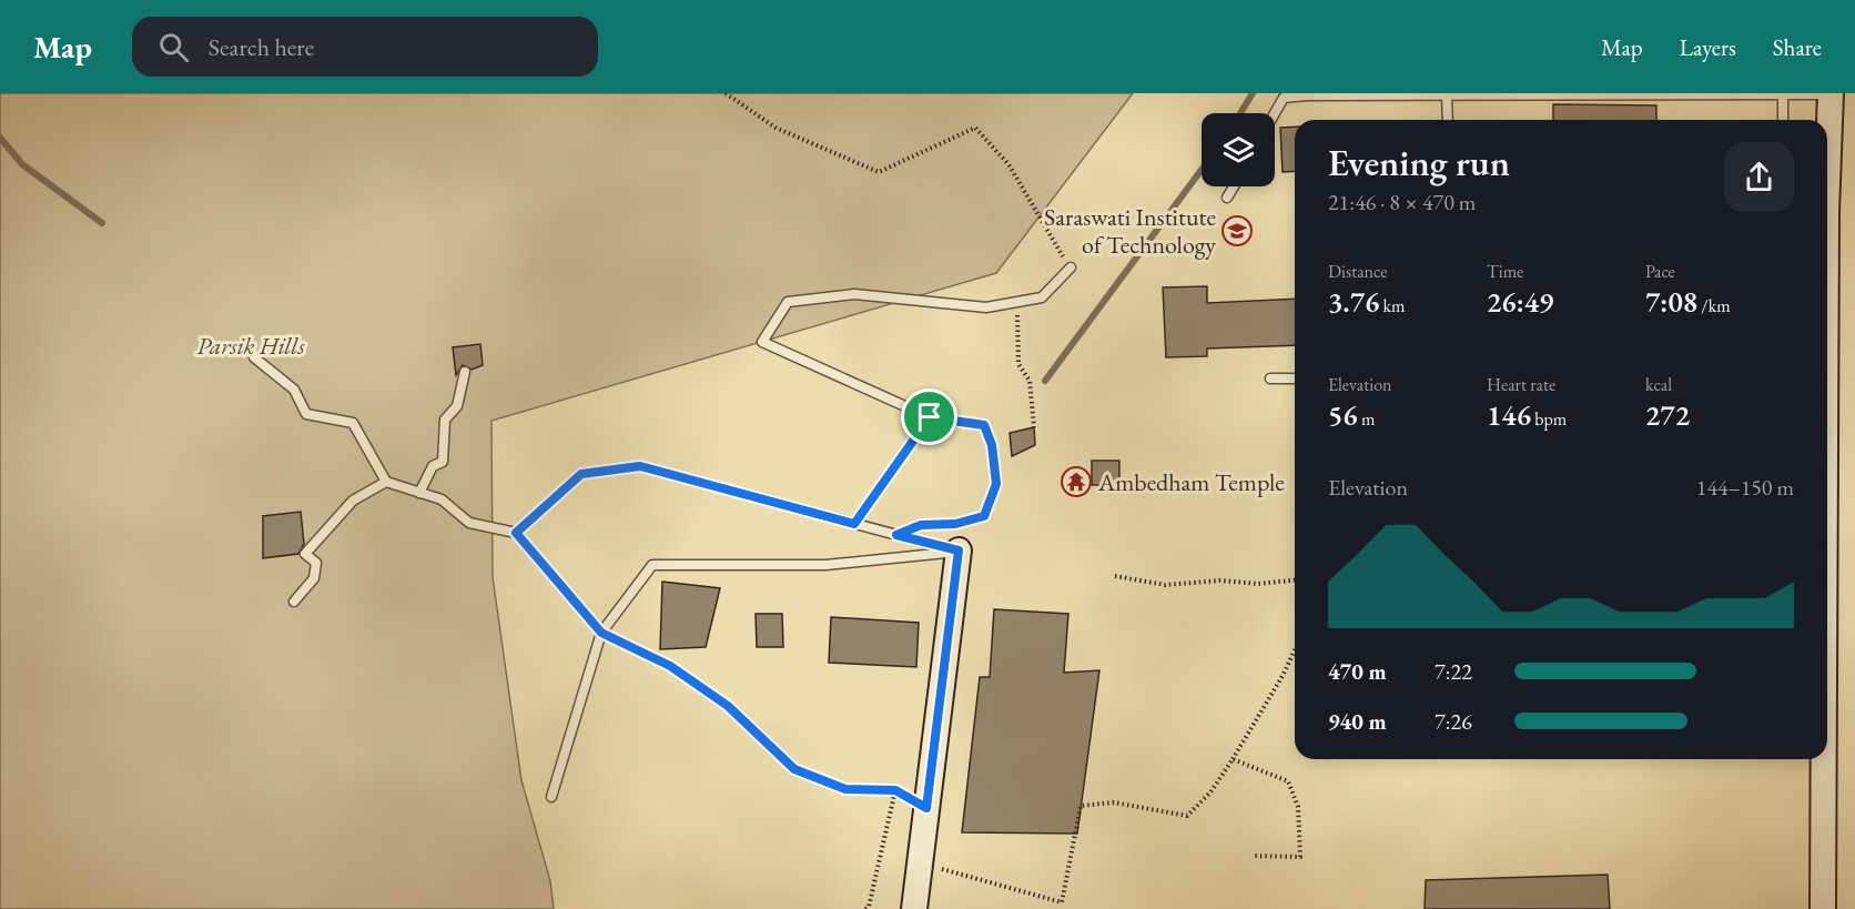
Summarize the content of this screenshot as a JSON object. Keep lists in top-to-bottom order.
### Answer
{
  "parks": ["Parsik Hills"],
  "places": {
    "school or university": ["Saraswati Institute of Technology"],
    "temple": ["Ambedham Temple"]
  },
  "page": {
    "header": "Map",
    "search": "Search here",
    "nav": ["Map", "Layers", "Share"],
    "heading": ["Evening run", "21:46 · 8 × 470 m"],
    "stats": [
      ["Distance", "3.76 km"],
      ["Time", "26:49"],
      ["Pace", "7:08 /km"],
      ["Elevation", "56 m"],
      ["Heart rate", "146 bpm"],
      ["kcal", "272"]
    ],
    "chart": ["Elevation", "144–150 m"],
    "list": [
      {
        "name": "470 m",
        "note": "7:22"
      },
      {
        "name": "940 m",
        "note": "7:26"
      }
    ]
  }
}
